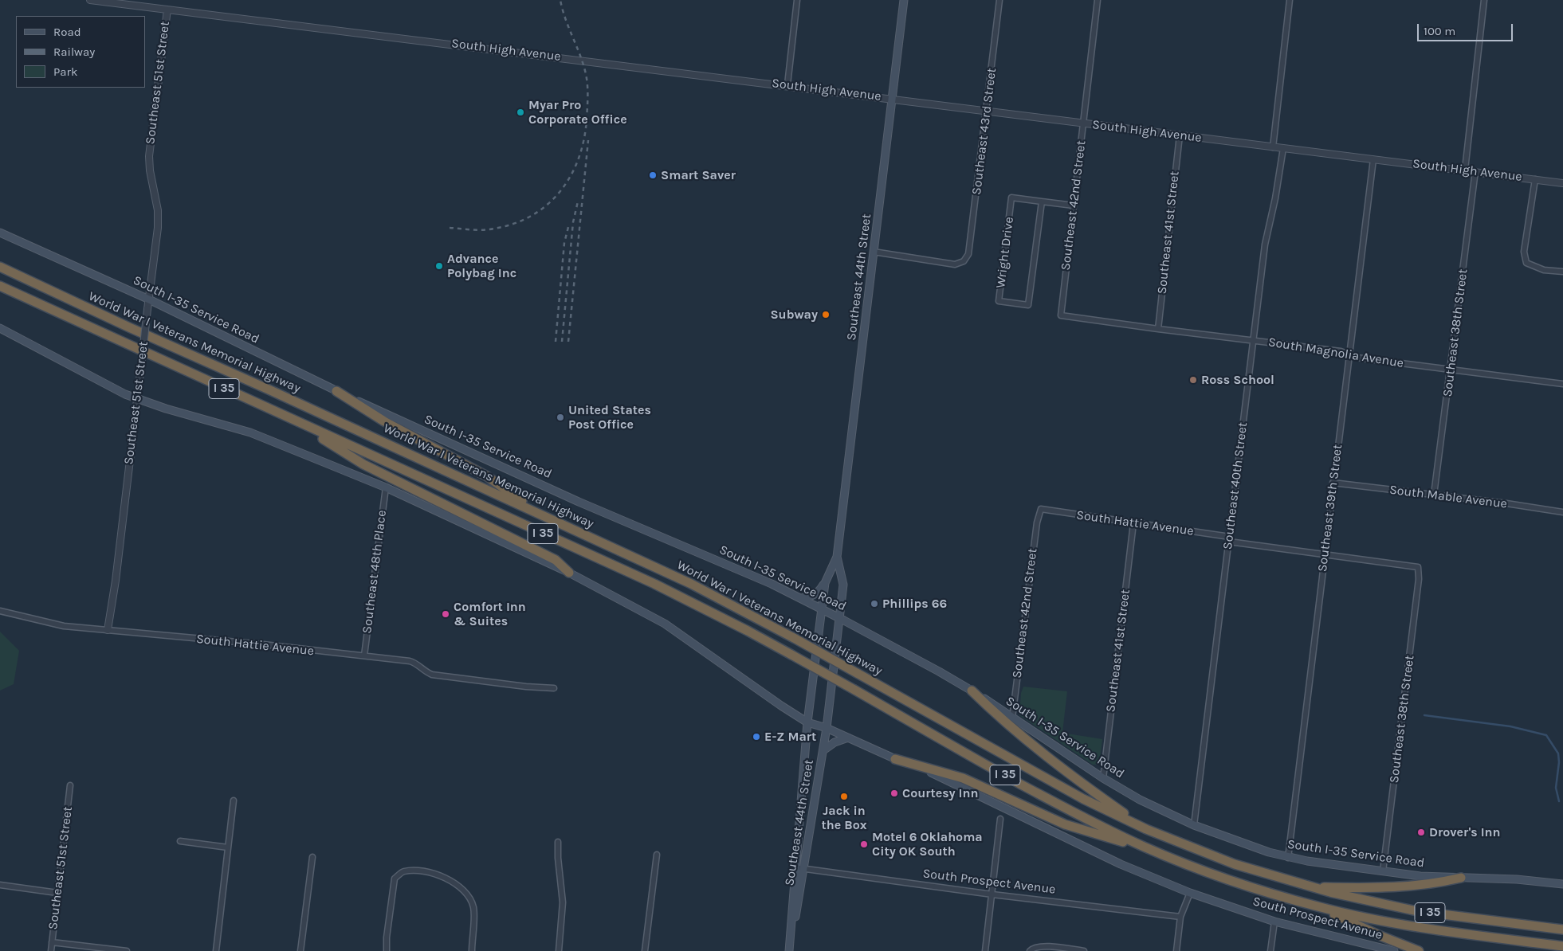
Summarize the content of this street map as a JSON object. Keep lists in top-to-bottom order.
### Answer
{
  "streets": {
    "highway": ["World War I Veterans Memorial Highway", "I 35"],
    "main road": ["Southeast 44th Street", "South I-35 Service Road", "South Prospect Avenue"],
    "street": [
      "South High Avenue",
      "Southeast 51st Street",
      "Southeast 43rd Street",
      "Southeast 42nd Street",
      "Southeast 41st Street",
      "Wright Drive",
      "Southeast 38th Street",
      "South Magnolia Avenue",
      "Southeast 40th Street",
      "South Mable Avenue",
      "Southeast 39th Street",
      "South Hattie Avenue",
      "Southeast 48th Place"
    ]
  },
  "crossings": [
    ["South High Avenue", "Southeast 51st Street"],
    ["South High Avenue", "Southeast 43rd Street"],
    ["South High Avenue", "Southeast 42nd Street"],
    ["South High Avenue", "Southeast 41st Street"],
    ["South High Avenue", "Southeast 44th Street"],
    ["South High Avenue", "Southeast 38th Street"],
    ["South High Avenue", "Southeast 40th Street"],
    ["South High Avenue", "Southeast 39th Street"],
    ["Southeast 51st Street", "South I-35 Service Road"],
    ["Southeast 51st Street", "South Hattie Avenue"],
    ["Southeast 43rd Street", "Southeast 44th Street"],
    ["Southeast 42nd Street", "Wright Drive"],
    ["Southeast 42nd Street", "South I-35 Service Road"],
    ["Southeast 42nd Street", "South Magnolia Avenue"],
    ["Southeast 42nd Street", "South Hattie Avenue"],
    ["Southeast 41st Street", "South I-35 Service Road"],
    ["Southeast 41st Street", "South Magnolia Avenue"],
    ["Southeast 41st Street", "South Hattie Avenue"],
    ["Southeast 44th Street", "South I-35 Service Road"],
    ["Southeast 44th Street", "South Prospect Avenue"],
    ["South I-35 Service Road", "Southeast 38th Street"],
    ["South I-35 Service Road", "Southeast 40th Street"],
    ["South I-35 Service Road", "Southeast 39th Street"],
    ["Southeast 38th Street", "South Magnolia Avenue"],
    ["Southeast 38th Street", "South Mable Avenue"],
    ["Southeast 38th Street", "South Hattie Avenue"],
    ["South Magnolia Avenue", "Southeast 40th Street"],
    ["South Magnolia Avenue", "Southeast 39th Street"],
    ["Southeast 40th Street", "South Hattie Avenue"],
    ["South Mable Avenue", "Southeast 39th Street"],
    ["Southeast 39th Street", "South Hattie Avenue"],
    ["South Hattie Avenue", "Southeast 48th Place"]
  ],
  "places": [
    "Myar Pro Corporate Office",
    "Smart Saver",
    "Advance Polybag Inc",
    "Subway",
    "Ross School",
    "United States Post Office",
    "Phillips 66",
    "Comfort Inn & Suites",
    "E-Z Mart",
    "Courtesy Inn",
    "Jack in the Box",
    "Drover's Inn",
    "Motel 6 Oklahoma City OK South"
  ],
  "legend": ["Road", "Railway", "Park"],
  "scale_bar": "100 m"
}
